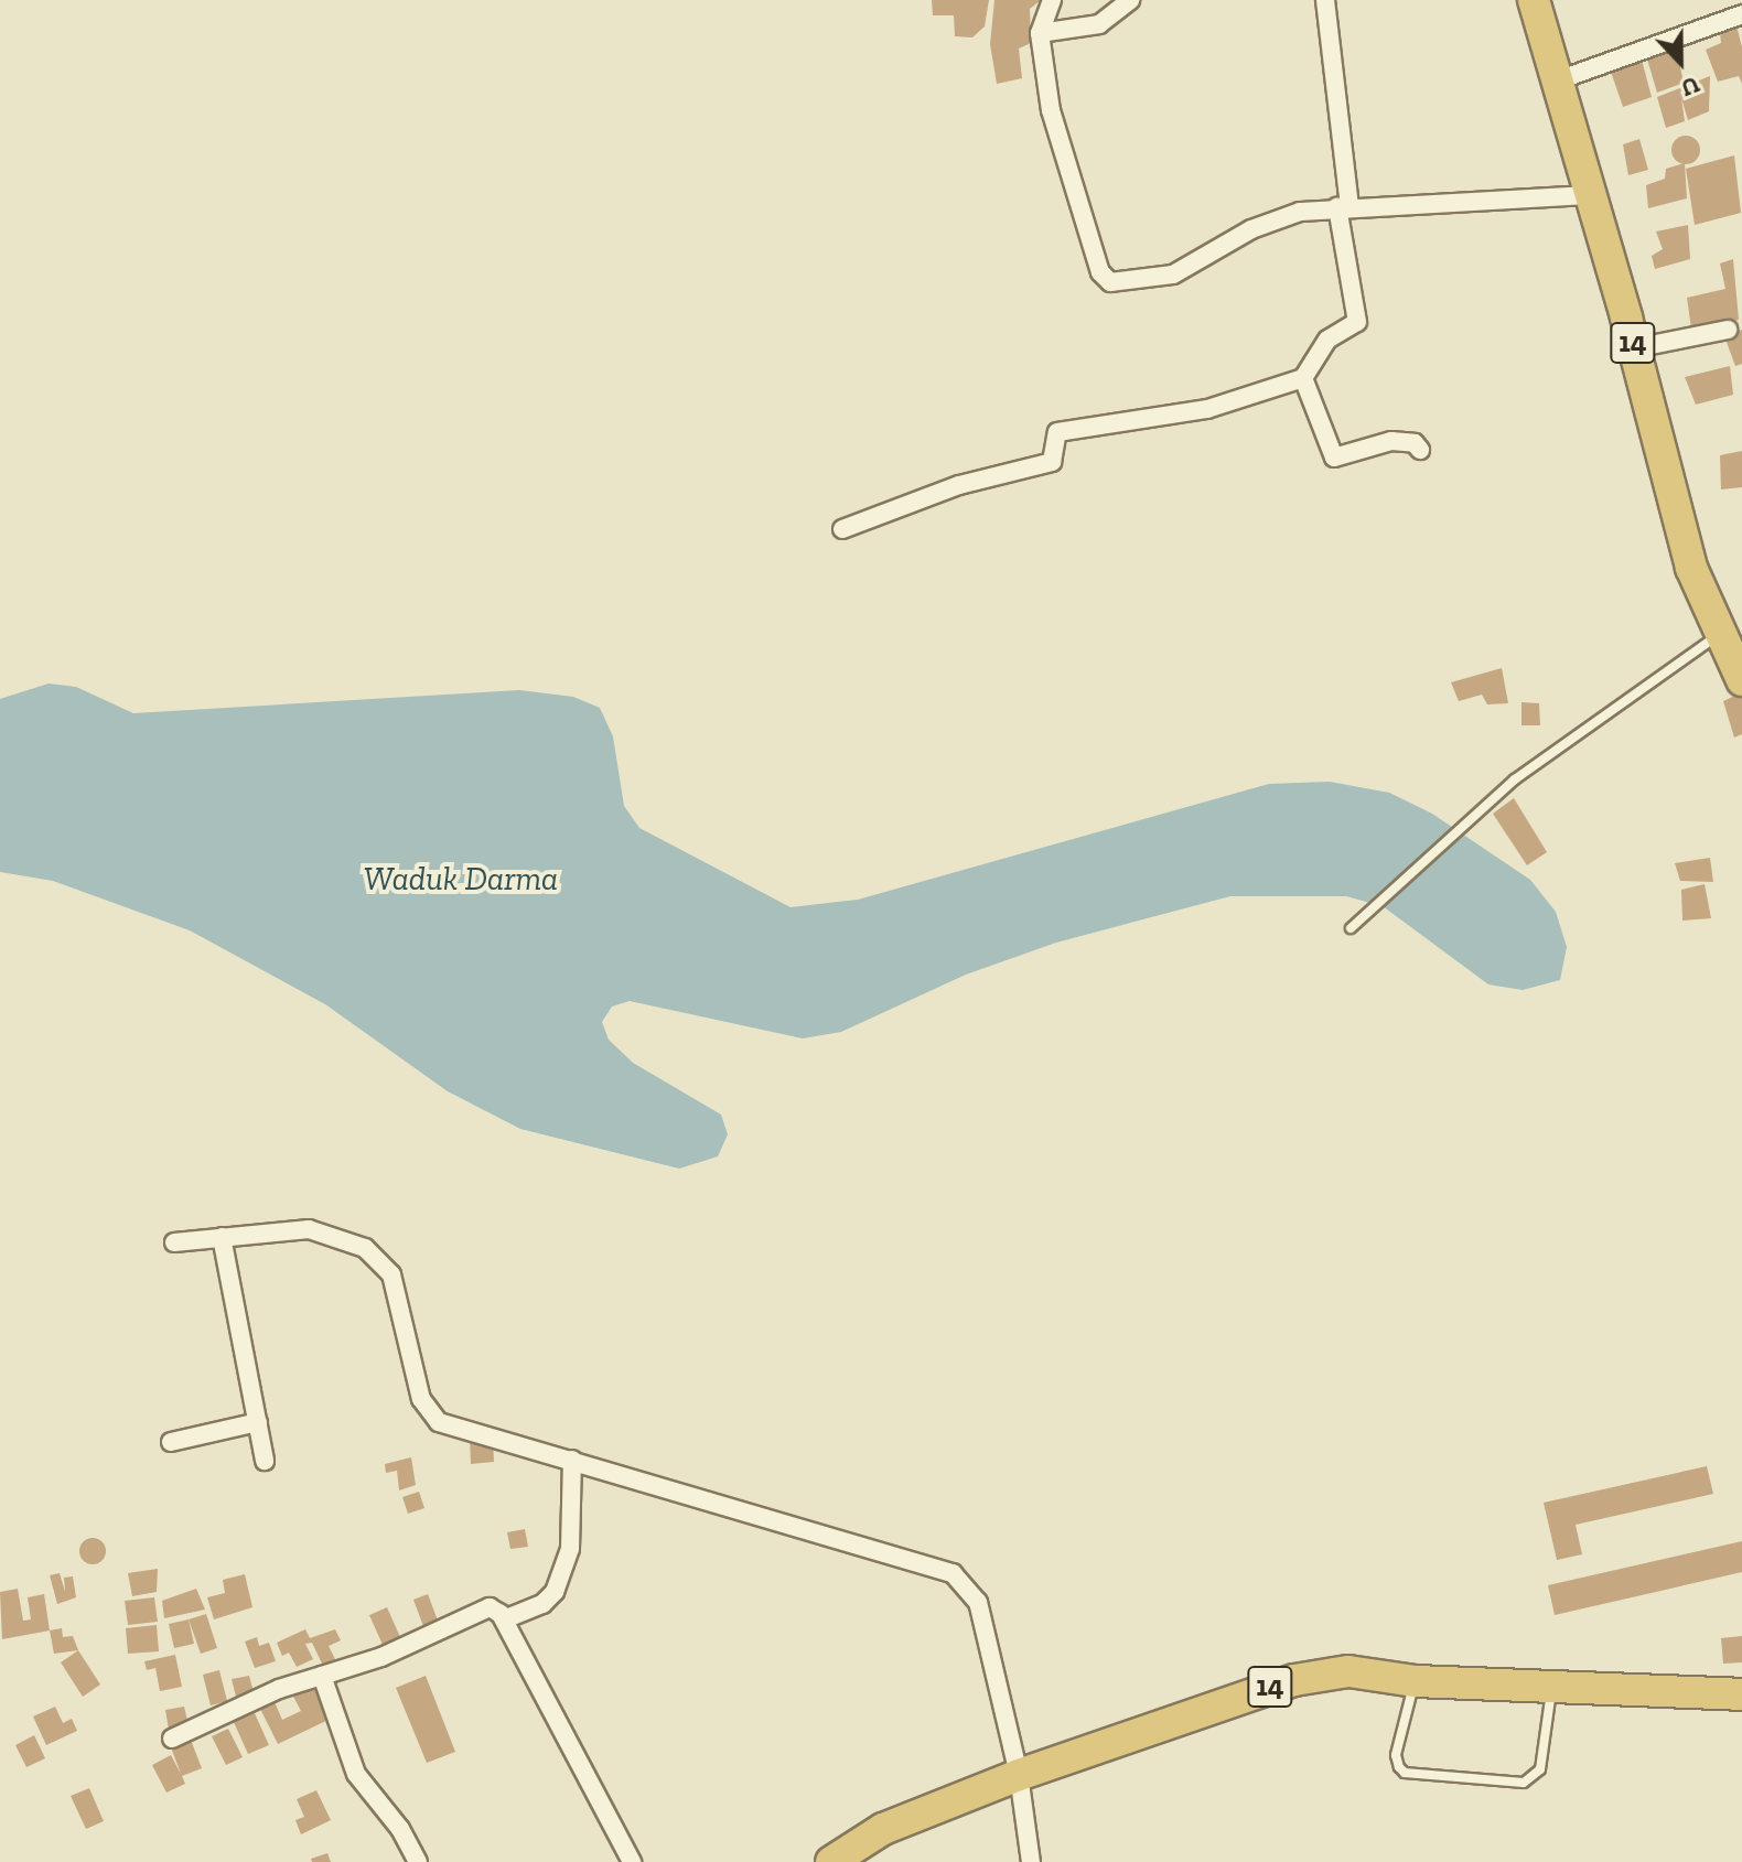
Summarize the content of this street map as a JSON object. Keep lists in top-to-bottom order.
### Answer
{
  "streets": {
    "highway": ["14"]
  },
  "water": ["Waduk Darma"],
  "north": "bottom"
}
